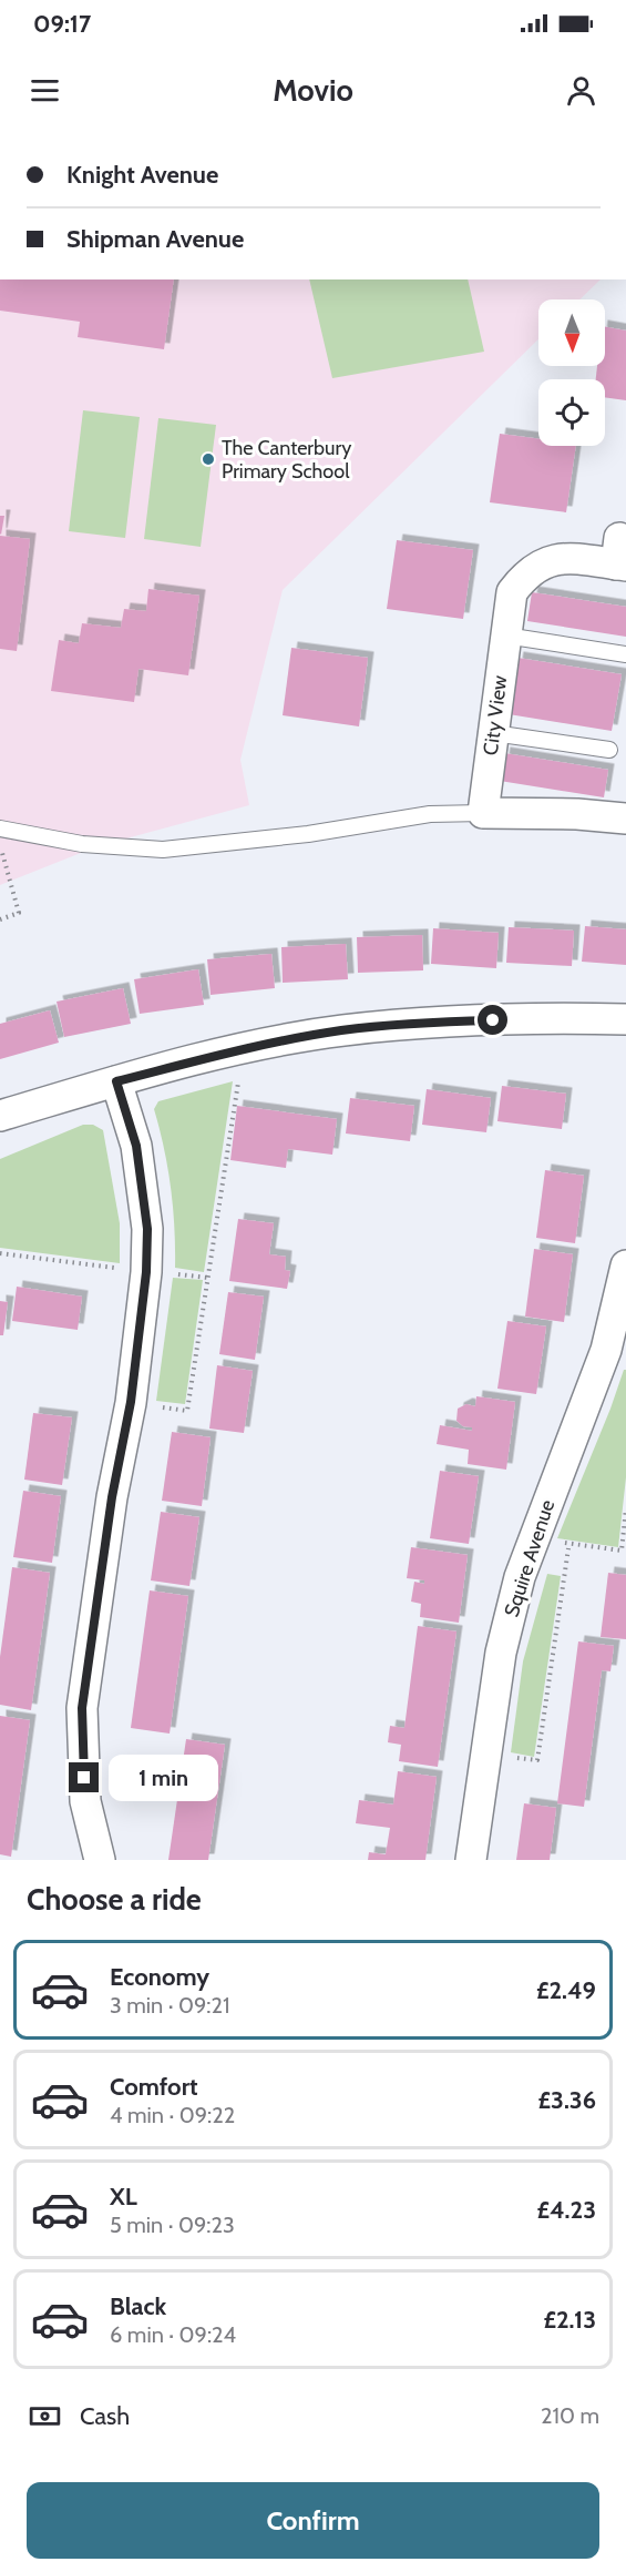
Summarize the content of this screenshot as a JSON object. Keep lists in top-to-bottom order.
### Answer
{
  "streets": {
    "street": ["City View", "Squire Avenue"]
  },
  "places": ["The Canterbury Primary School"],
  "north": "bottom",
  "page": {
    "status": "09:17",
    "header": "Movio",
    "banner": ["Knight Avenue", "Shipman Avenue"],
    "bubble": "1 min",
    "heading": "Choose a ride",
    "list": [
      {
        "name": "Economy",
        "note": "3 min · 09:21",
        "value": "£2.49"
      },
      {
        "name": "Comfort",
        "note": "4 min · 09:22",
        "value": "£3.36"
      },
      {
        "name": "XL",
        "note": "5 min · 09:23",
        "value": "£4.23"
      },
      {
        "name": "Black",
        "note": "6 min · 09:24",
        "value": "£2.13"
      }
    ],
    "pay": ["Cash", "210 m"],
    "buttons": "Confirm"
  }
}
